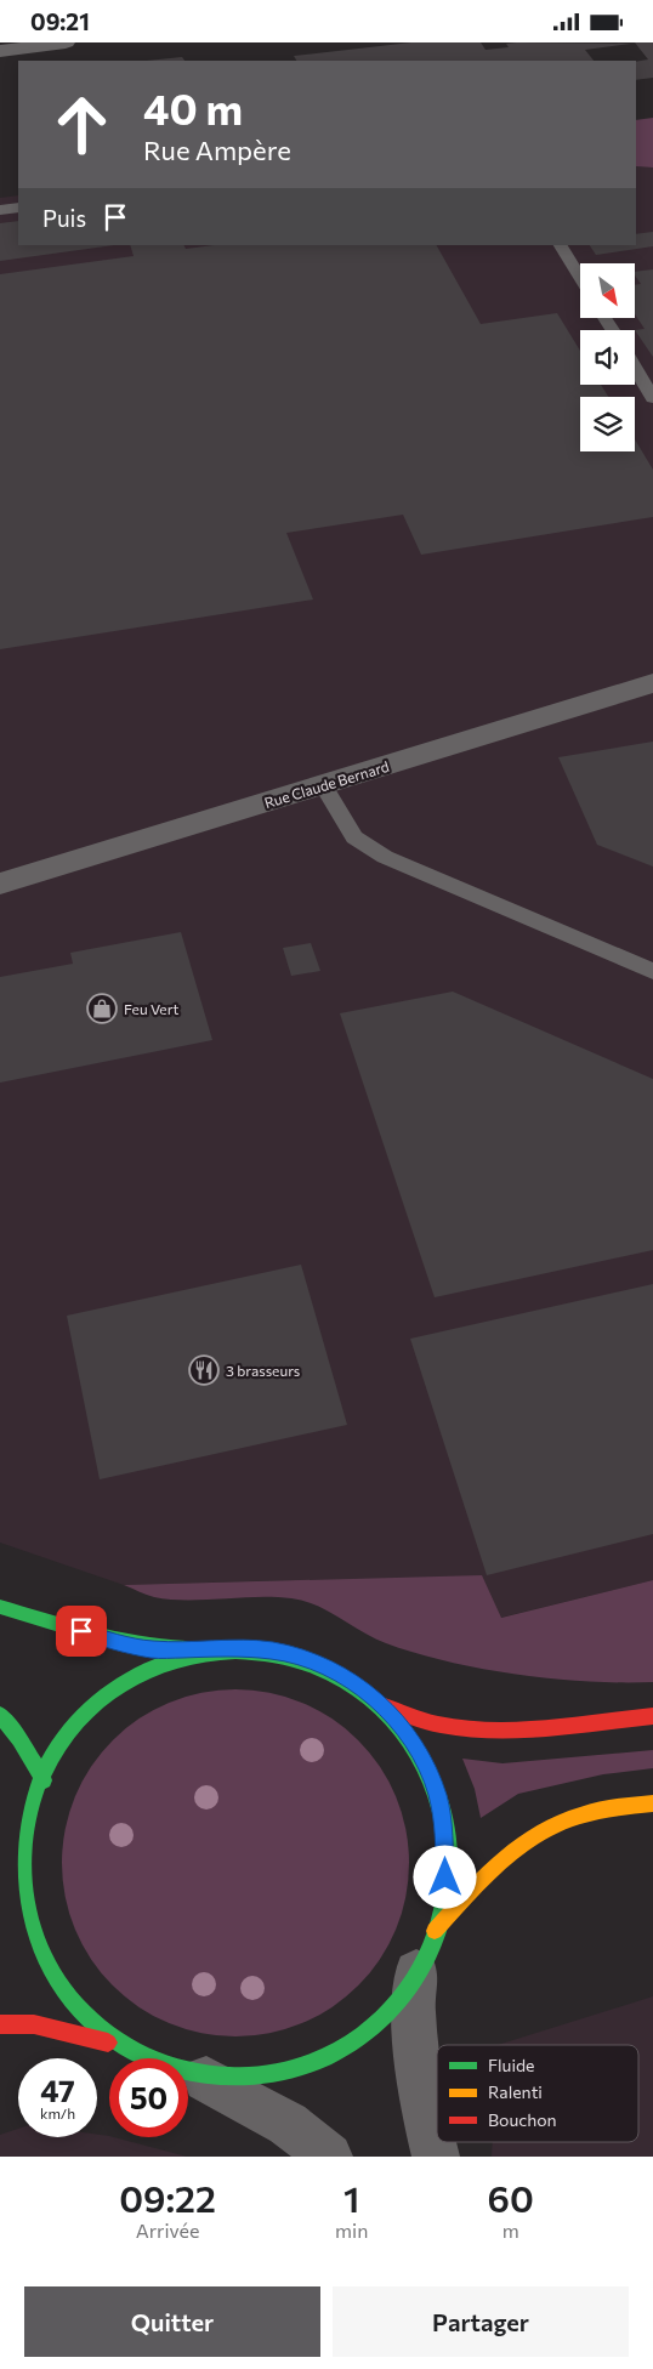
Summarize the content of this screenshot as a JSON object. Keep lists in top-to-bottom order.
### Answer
{
  "streets": {
    "street": ["Rue Claude Bernard"]
  },
  "places": {
    "shop": ["Feu Vert"],
    "restaurant": ["3 brasseurs"]
  },
  "legend": ["Fluide", "Ralenti", "Bouchon"],
  "north": "bottom right",
  "page": {
    "status": "09:21",
    "turn": ["40 m", "Rue Ampère"],
    "then": "Puis",
    "speed": "47 km/h",
    "limit": "50",
    "eta": [
      "09:22",
      "Arrivée",
      "1",
      "min",
      "60",
      "m"
    ],
    "buttons": ["Quitter", "Partager"]
  }
}
